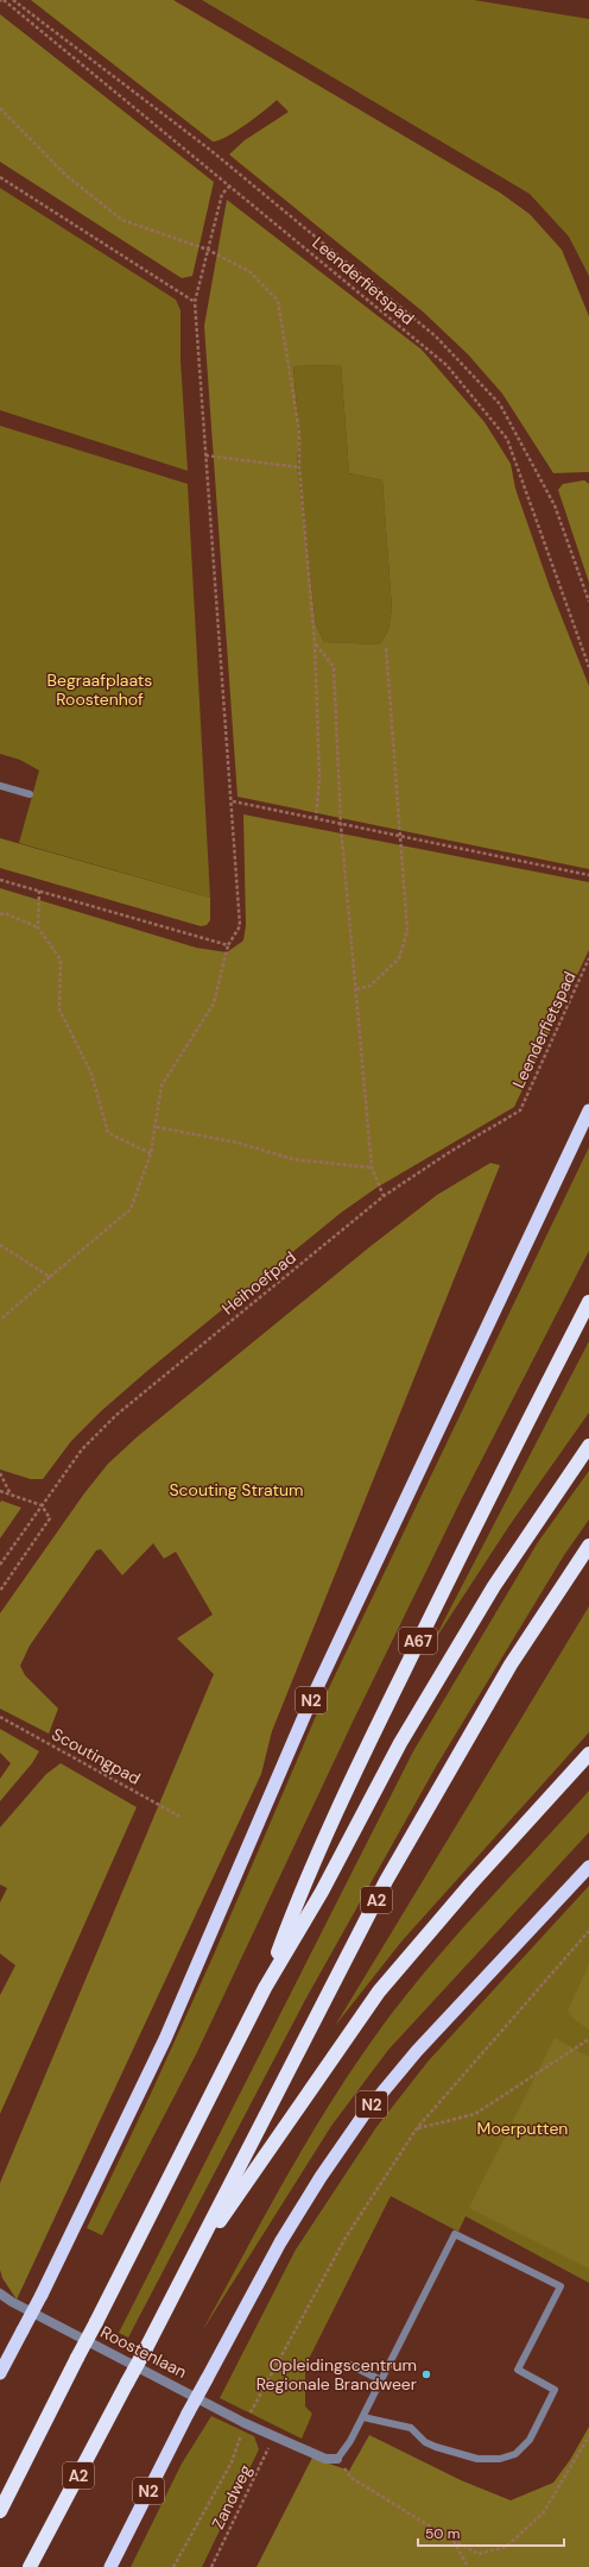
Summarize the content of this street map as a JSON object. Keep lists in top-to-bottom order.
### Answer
{
  "streets": {
    "highway": ["A67", "N2", "A2"],
    "street": ["Roostenlaan"],
    "path": [
      "Leenderfietspad",
      "Heihoefpad",
      "Scoutingpad",
      "Zandweg"
    ]
  },
  "crossings": [
    ["Leenderfietspad", "Heihoefpad"],
    ["Roostenlaan", "Zandweg"]
  ],
  "parks": ["Begraafplaats Roostenhof", "Scouting Stratum", "Moerputten"],
  "places": ["Opleidingscentrum Regionale Brandweer"],
  "scale_bar": "50 m"
}
